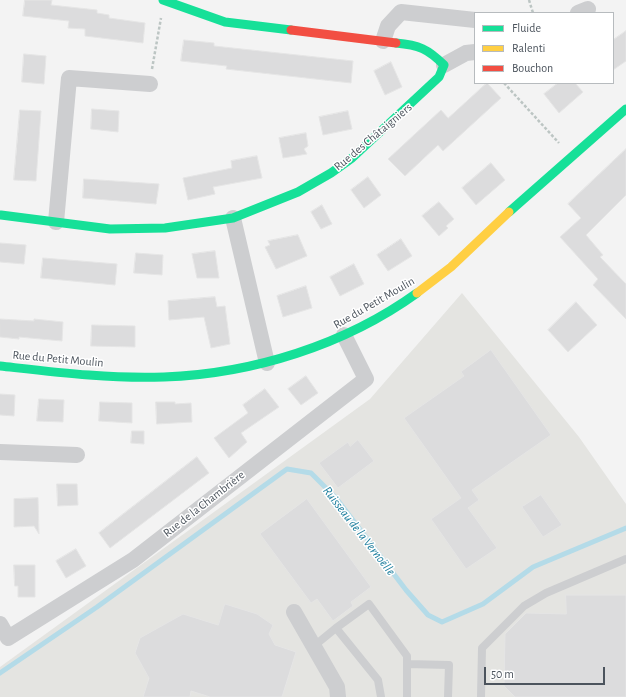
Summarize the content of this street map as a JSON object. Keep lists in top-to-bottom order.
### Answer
{
  "streets": {
    "street": ["Rue des Châtaigniers", "Rue du Petit Moulin", "Rue de la Chambrière"]
  },
  "crossings": [
    ["Rue du Petit Moulin", "Rue de la Chambrière"]
  ],
  "water": ["Ruisseau de la Vernoëlle"],
  "legend": ["Fluide", "Ralenti", "Bouchon"],
  "scale_bar": "50 m"
}
